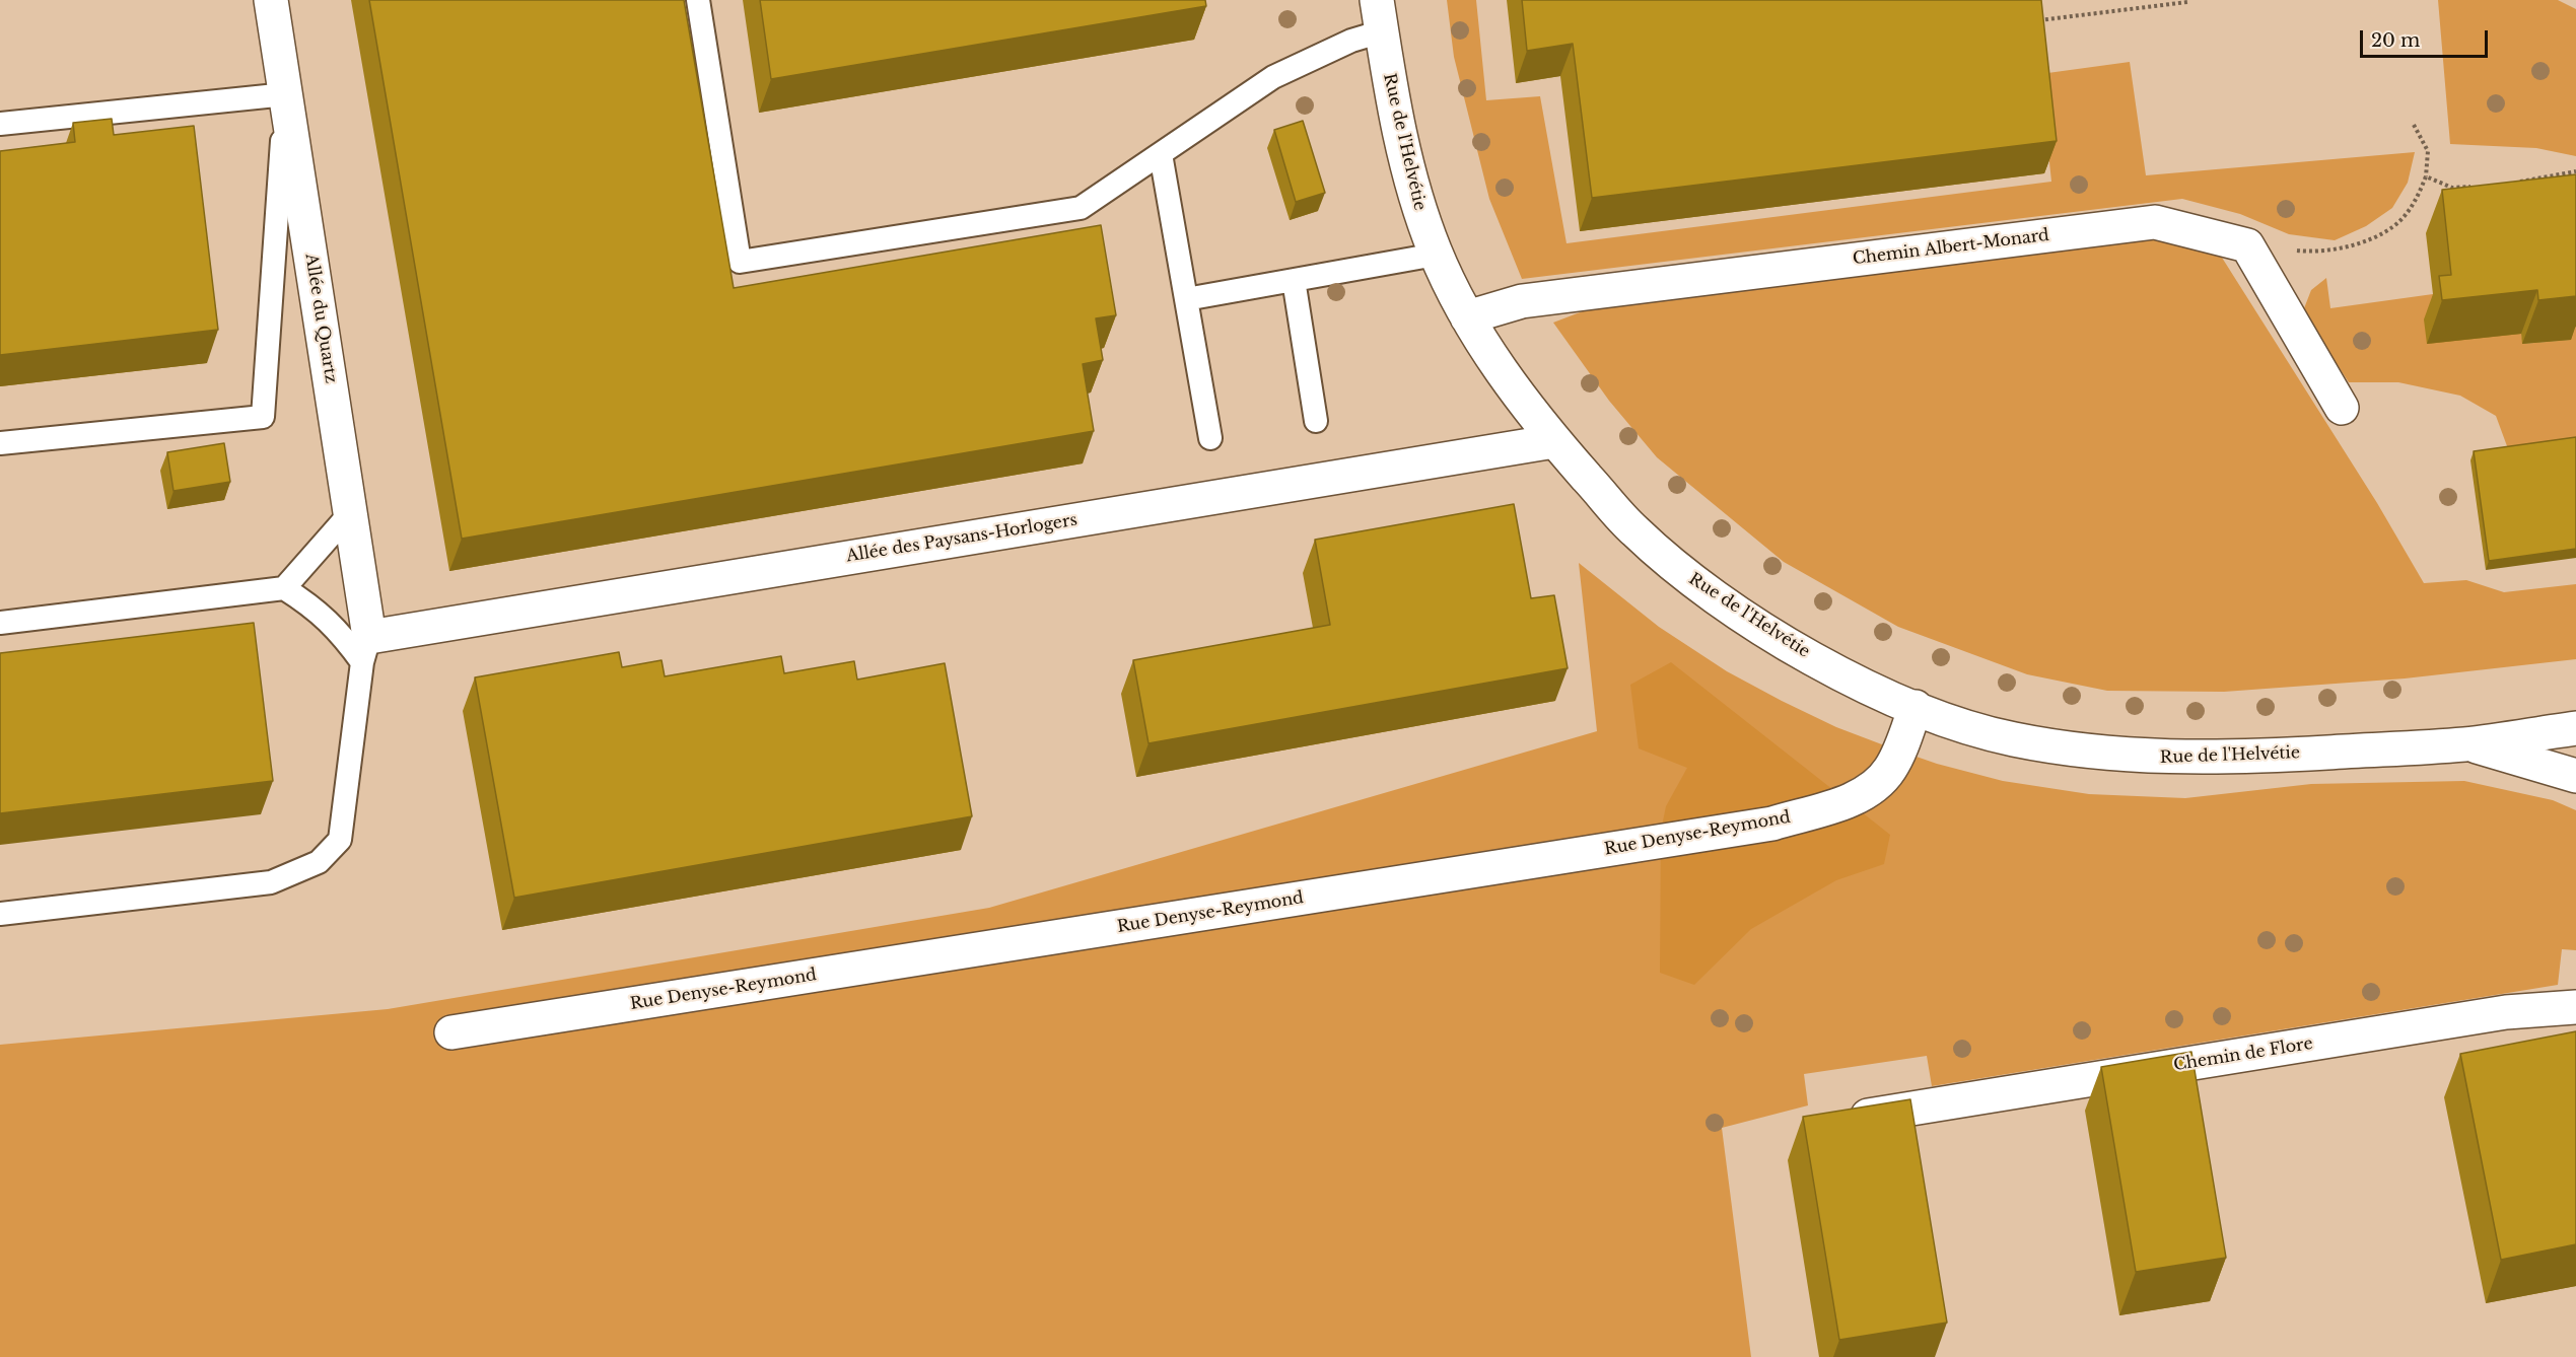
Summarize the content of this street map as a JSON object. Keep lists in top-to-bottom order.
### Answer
{
  "streets": {
    "street": [
      "Rue de l'Helvétie",
      "Chemin Albert-Monard",
      "Allée du Quartz",
      "Allée des Paysans-Horlogers",
      "Rue Denyse-Reymond",
      "Chemin de Flore"
    ]
  },
  "crossings": [
    ["Rue de l'Helvétie", "Chemin Albert-Monard"],
    ["Rue de l'Helvétie", "Allée des Paysans-Horlogers"],
    ["Rue de l'Helvétie", "Rue Denyse-Reymond"],
    ["Allée du Quartz", "Allée des Paysans-Horlogers"]
  ],
  "scale_bar": "20 m"
}
